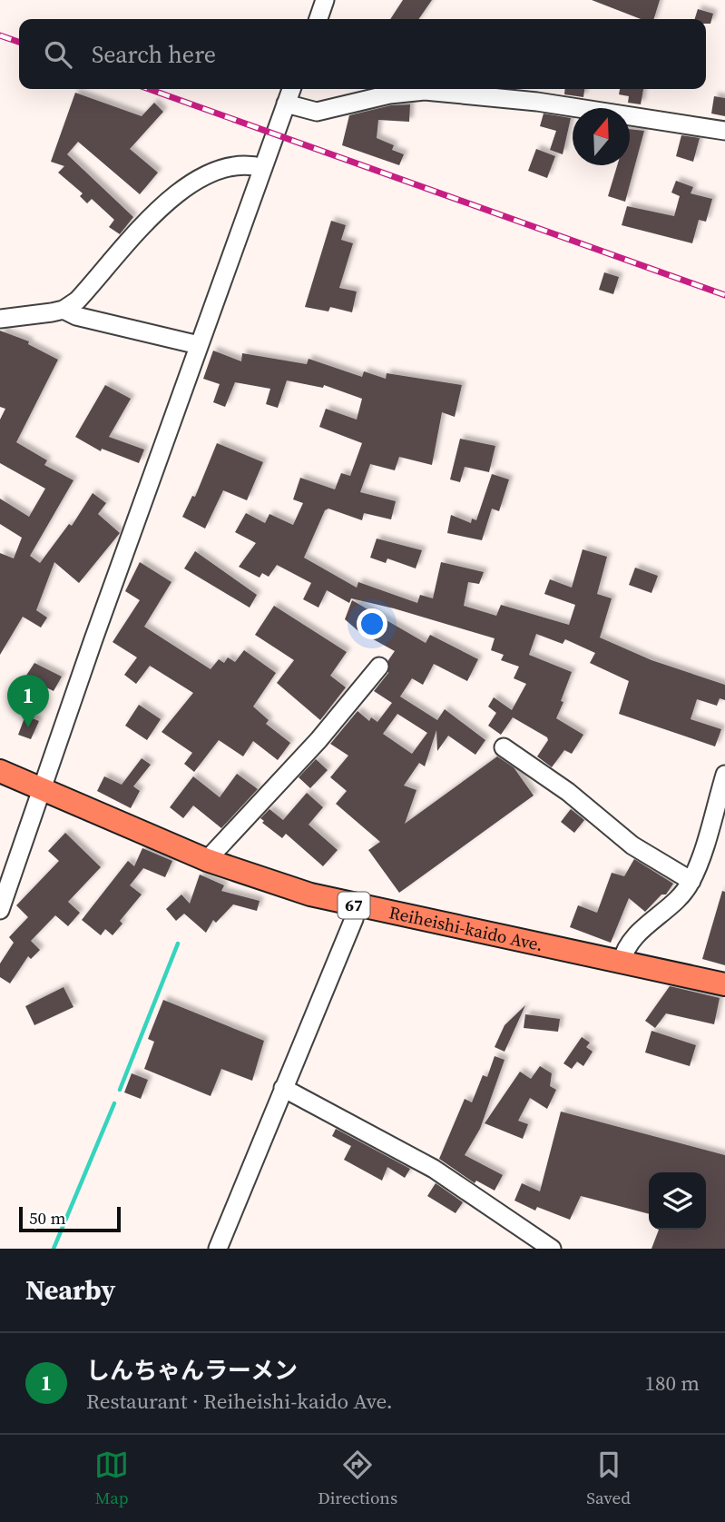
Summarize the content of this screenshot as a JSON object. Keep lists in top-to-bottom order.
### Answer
{
  "streets": {
    "main road": ["67", "Reiheishi-kaido Ave."]
  },
  "scale_bar": "50 m",
  "north": "top",
  "page": {
    "search": "Search here",
    "pins": "1",
    "scale": "50 m",
    "heading": "Nearby",
    "list": [
      {
        "mark": "1",
        "name": "しんちゃんラーメン",
        "note": "Restaurant · Reiheishi-kaido Ave.",
        "value": "180 m"
      }
    ],
    "nav": ["Map", "Directions", "Saved"]
  }
}
